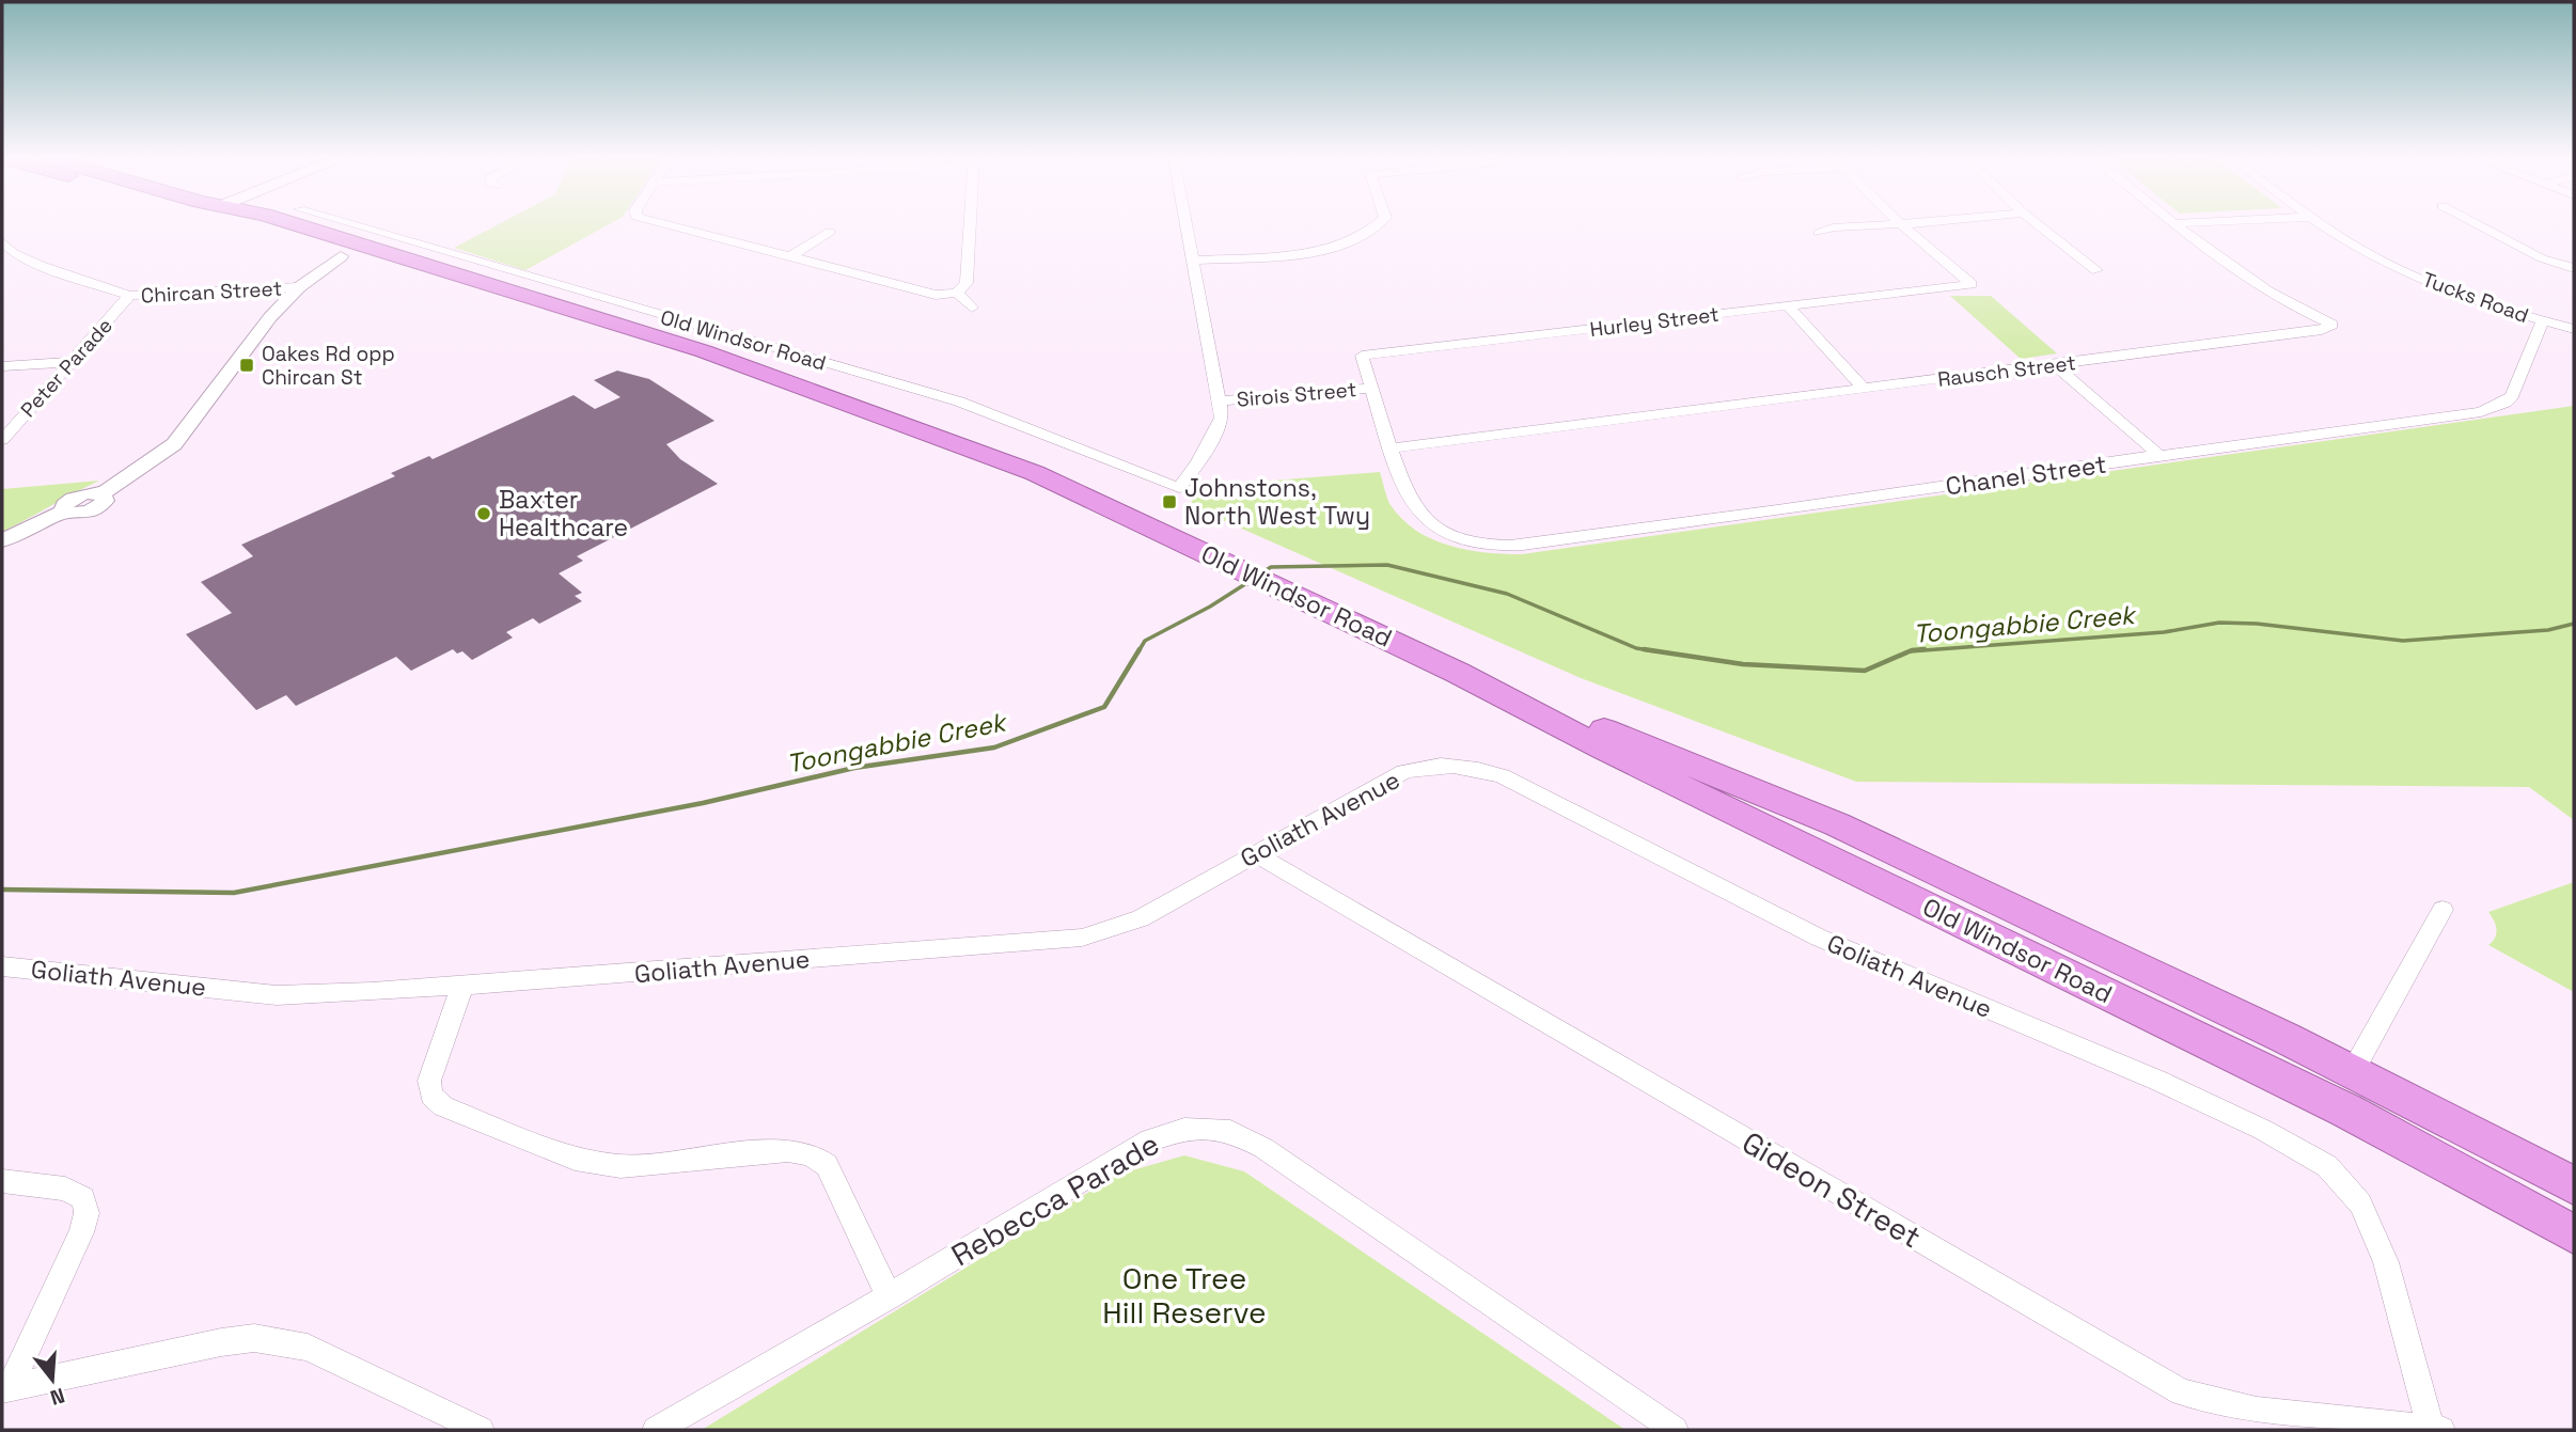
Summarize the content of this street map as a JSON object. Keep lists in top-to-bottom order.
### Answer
{
  "streets": {
    "highway": ["Old Windsor Road"],
    "street": [
      "Chircan Street",
      "Tucks Road",
      "Hurley Street",
      "Peter Parade",
      "Rausch Street",
      "Sirois Street",
      "Chanel Street",
      "Goliath Avenue",
      "Gideon Street",
      "Rebecca Parade"
    ]
  },
  "crossings": [
    ["Chircan Street", "Peter Parade"],
    ["Tucks Road", "Chanel Street"],
    ["Hurley Street", "Rausch Street"],
    ["Hurley Street", "Sirois Street"],
    ["Hurley Street", "Chanel Street"],
    ["Old Windsor Road", "Sirois Street"],
    ["Goliath Avenue", "Gideon Street"]
  ],
  "water": ["Toongabbie Creek"],
  "parks": ["One Tree Hill Reserve"],
  "places": {
    "transit": ["Oakes Rd opp Chircan St", "Johnstons, North West Twy"],
    "other": ["Baxter Healthcare"]
  },
  "north": "bottom"
}
